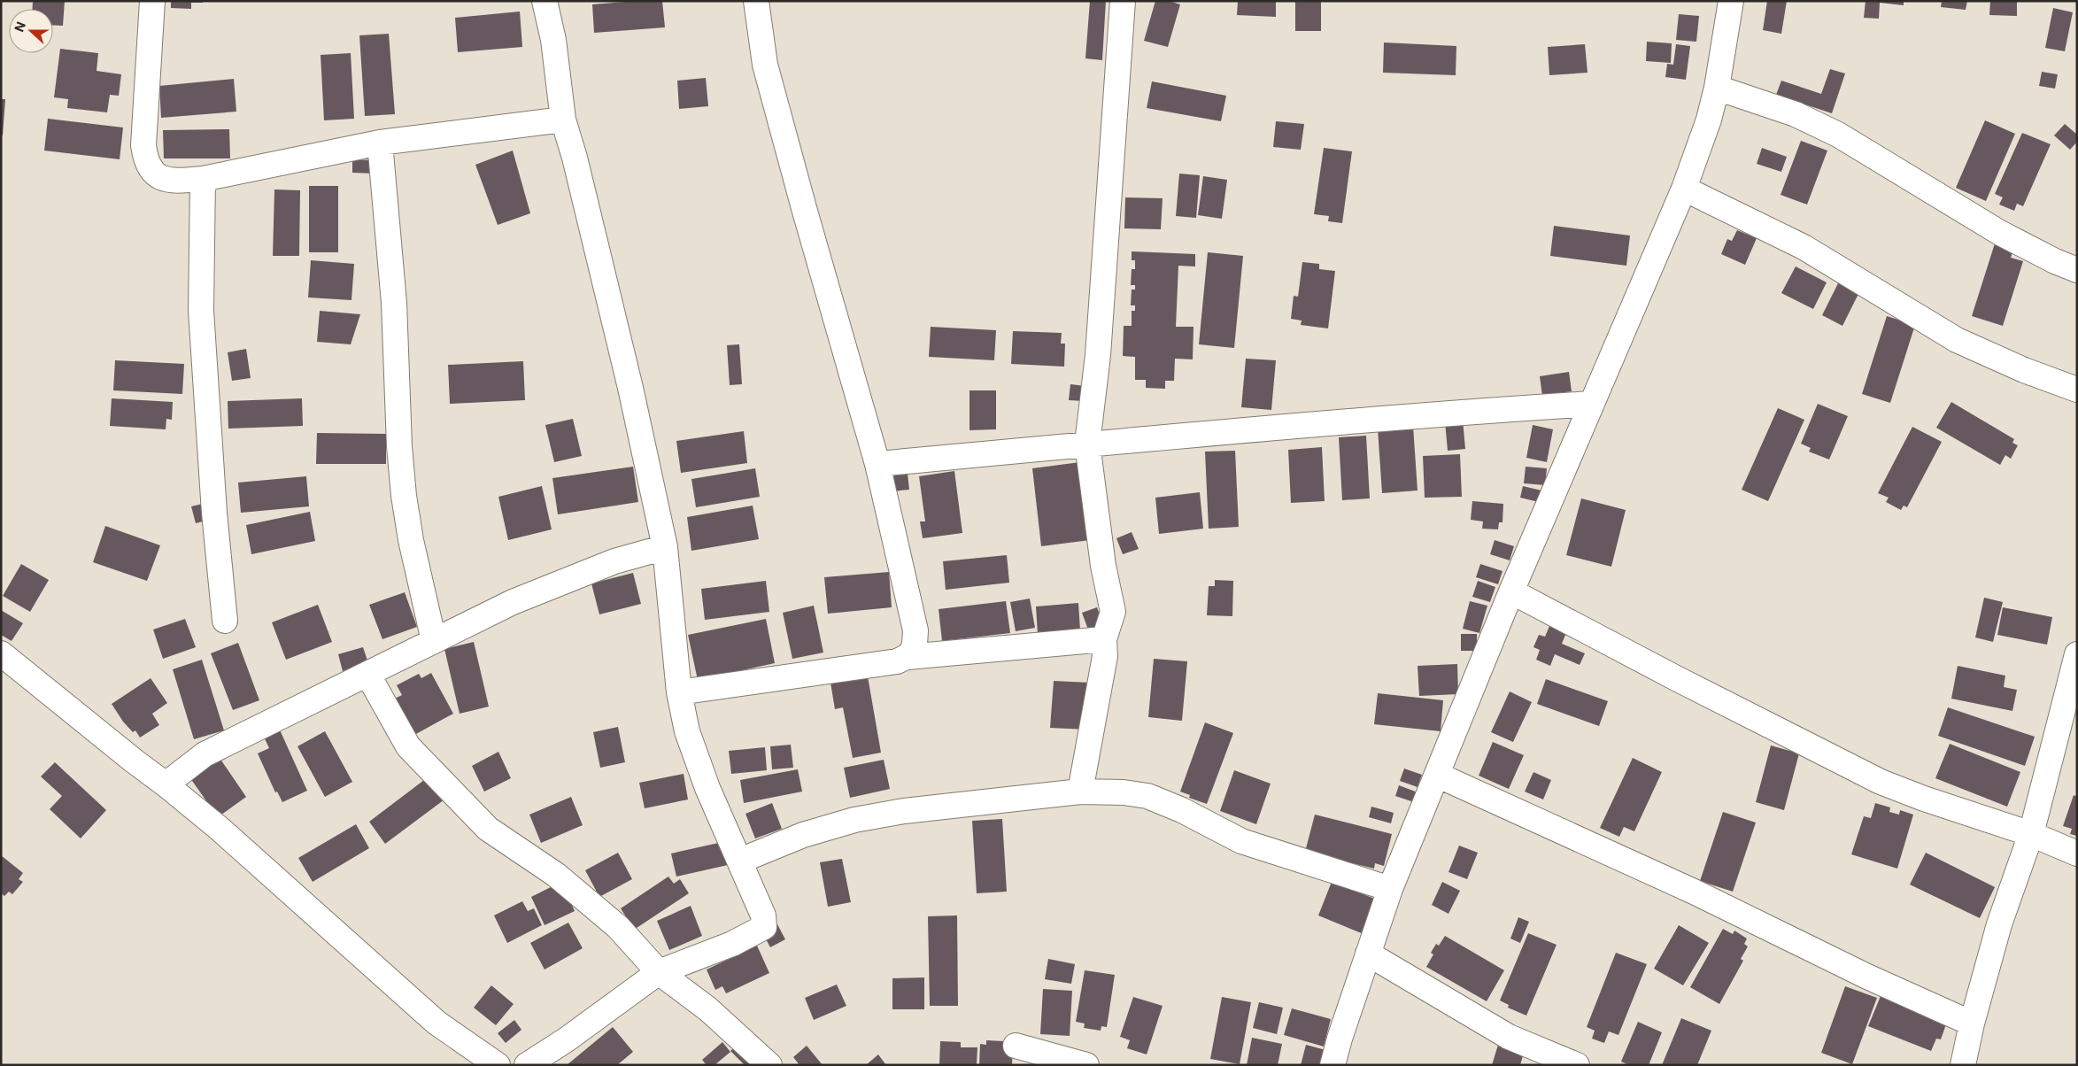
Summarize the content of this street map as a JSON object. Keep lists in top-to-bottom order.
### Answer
{
  "north": "left"
}
